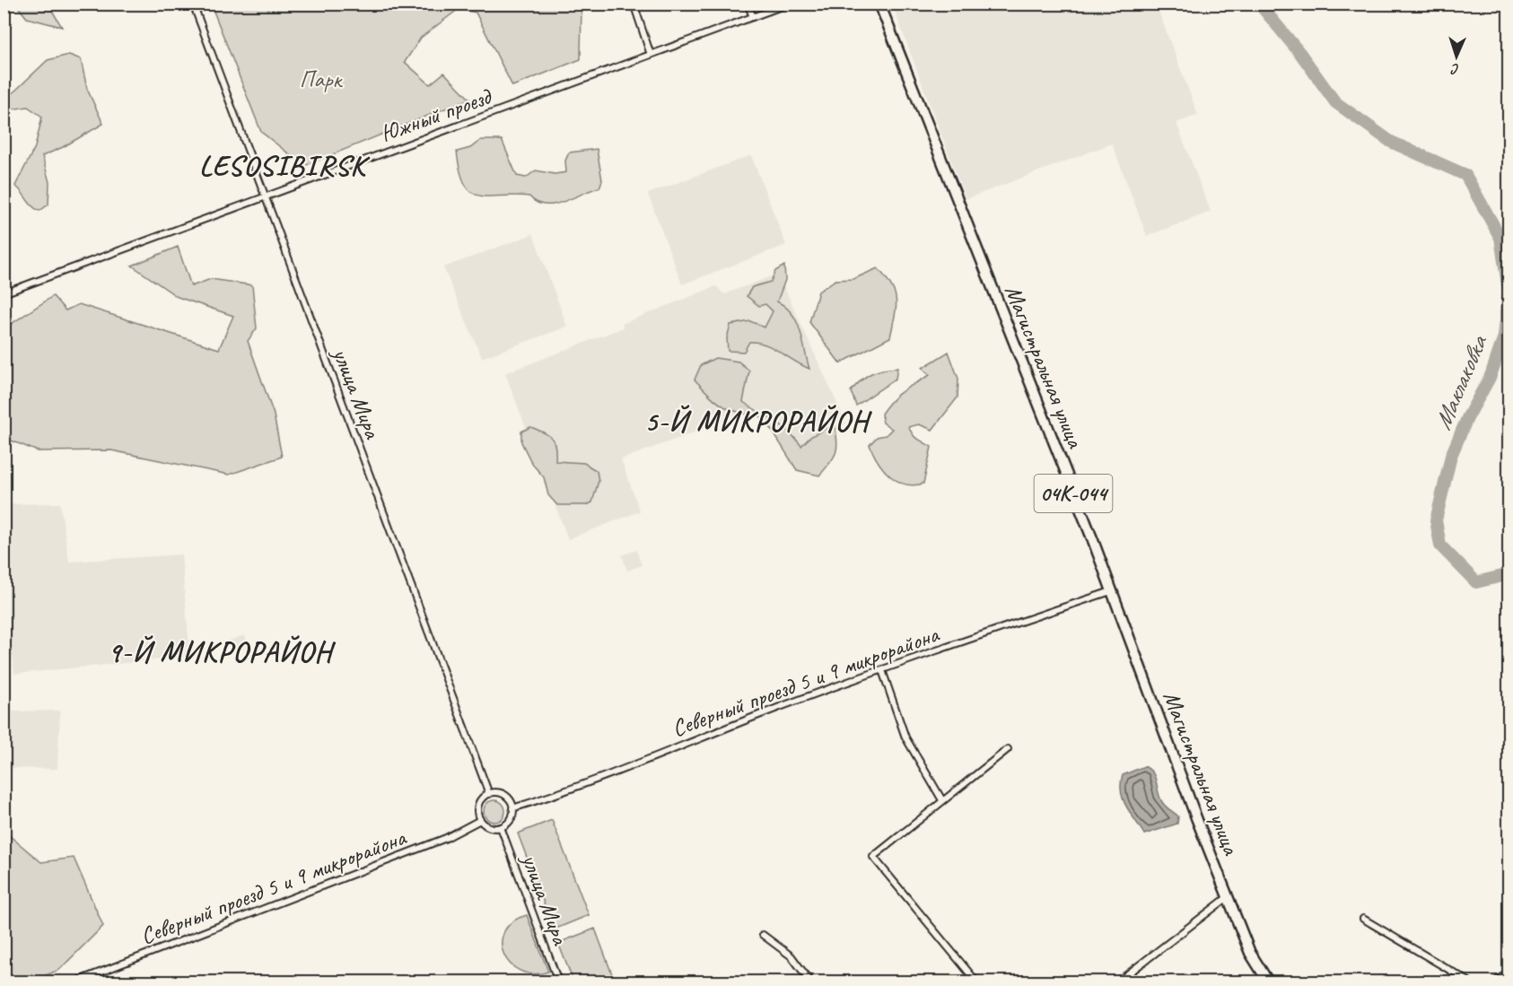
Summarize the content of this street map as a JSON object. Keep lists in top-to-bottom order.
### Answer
{
  "streets": {
    "main road": ["Магистральная улица", "04К-044"],
    "street": ["Южный проезд", "улица Мира", "Северный проезд 5 и 9 микрорайона"]
  },
  "crossings": [
    ["Южный проезд", "улица Мира"],
    ["Магистральная улица", "Северный проезд 5 и 9 микрорайона"],
    ["улица Мира", "Северный проезд 5 и 9 микрорайона"]
  ],
  "districts": ["LESOSIBIRSK", "5-Й МИКРОРАЙОН", "9-Й МИКРОРАЙОН"],
  "water": ["Маклаковка"],
  "parks": ["Парк"],
  "north": "bottom"
}
